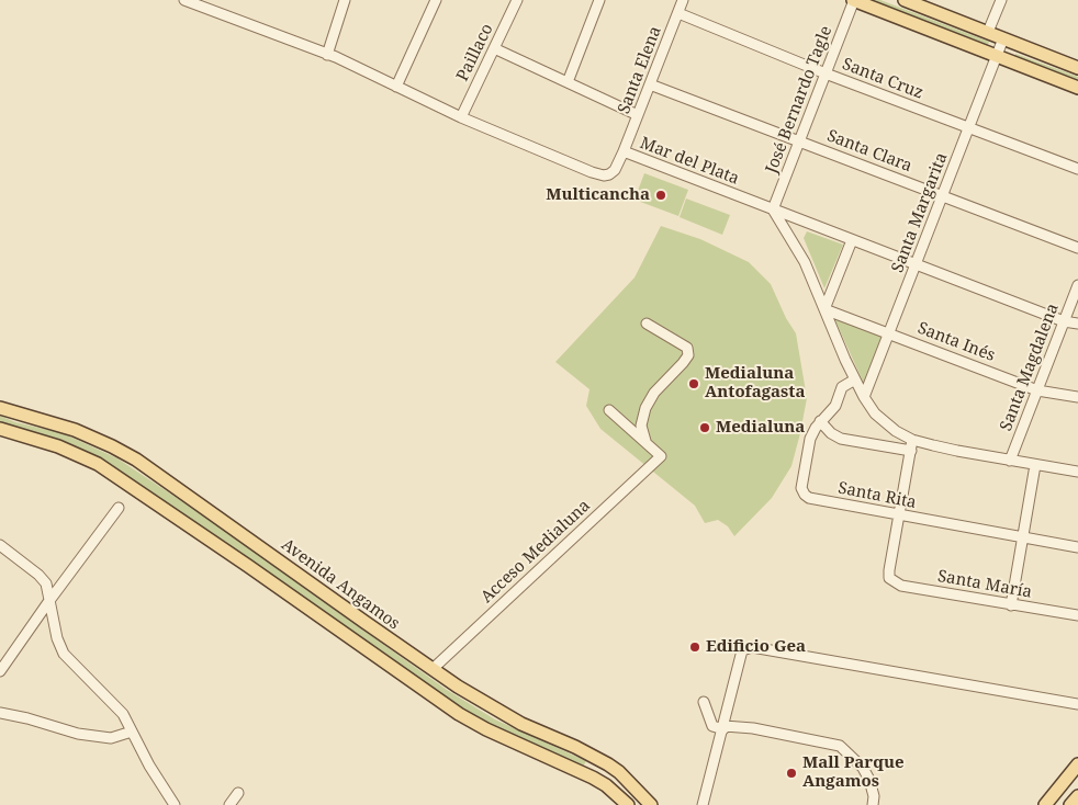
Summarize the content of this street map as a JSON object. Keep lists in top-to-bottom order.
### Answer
{
  "streets": {
    "main road": ["Avenida Angamos"],
    "street": [
      "Paillaco",
      "Santa Elena",
      "Santa Cruz",
      "José Bernardo Tagle",
      "Santa Clara",
      "Mar del Plata",
      "Santa Margarita",
      "Santa Inés",
      "Santa Magdalena",
      "Santa Rita",
      "Acceso Medialuna",
      "Santa María"
    ]
  },
  "crossings": [
    ["Paillaco", "Mar del Plata"],
    ["Santa Elena", "Santa Cruz"],
    ["Santa Elena", "Santa Clara"],
    ["Santa Elena", "Mar del Plata"],
    ["Santa Cruz", "José Bernardo Tagle"],
    ["Santa Cruz", "Santa Margarita"],
    ["José Bernardo Tagle", "Santa Clara"],
    ["José Bernardo Tagle", "Mar del Plata"],
    ["Santa Clara", "Santa Margarita"],
    ["Mar del Plata", "Santa Margarita"],
    ["Mar del Plata", "Santa Magdalena"],
    ["Santa Margarita", "Santa Inés"],
    ["Santa Inés", "Santa Magdalena"],
    ["Santa Rita", "Santa María"],
    ["Acceso Medialuna", "Avenida Angamos"]
  ],
  "places": [
    "Multicancha",
    "Medialuna Antofagasta",
    "Medialuna",
    "Edificio Gea",
    "Mall Parque Angamos"
  ]
}
